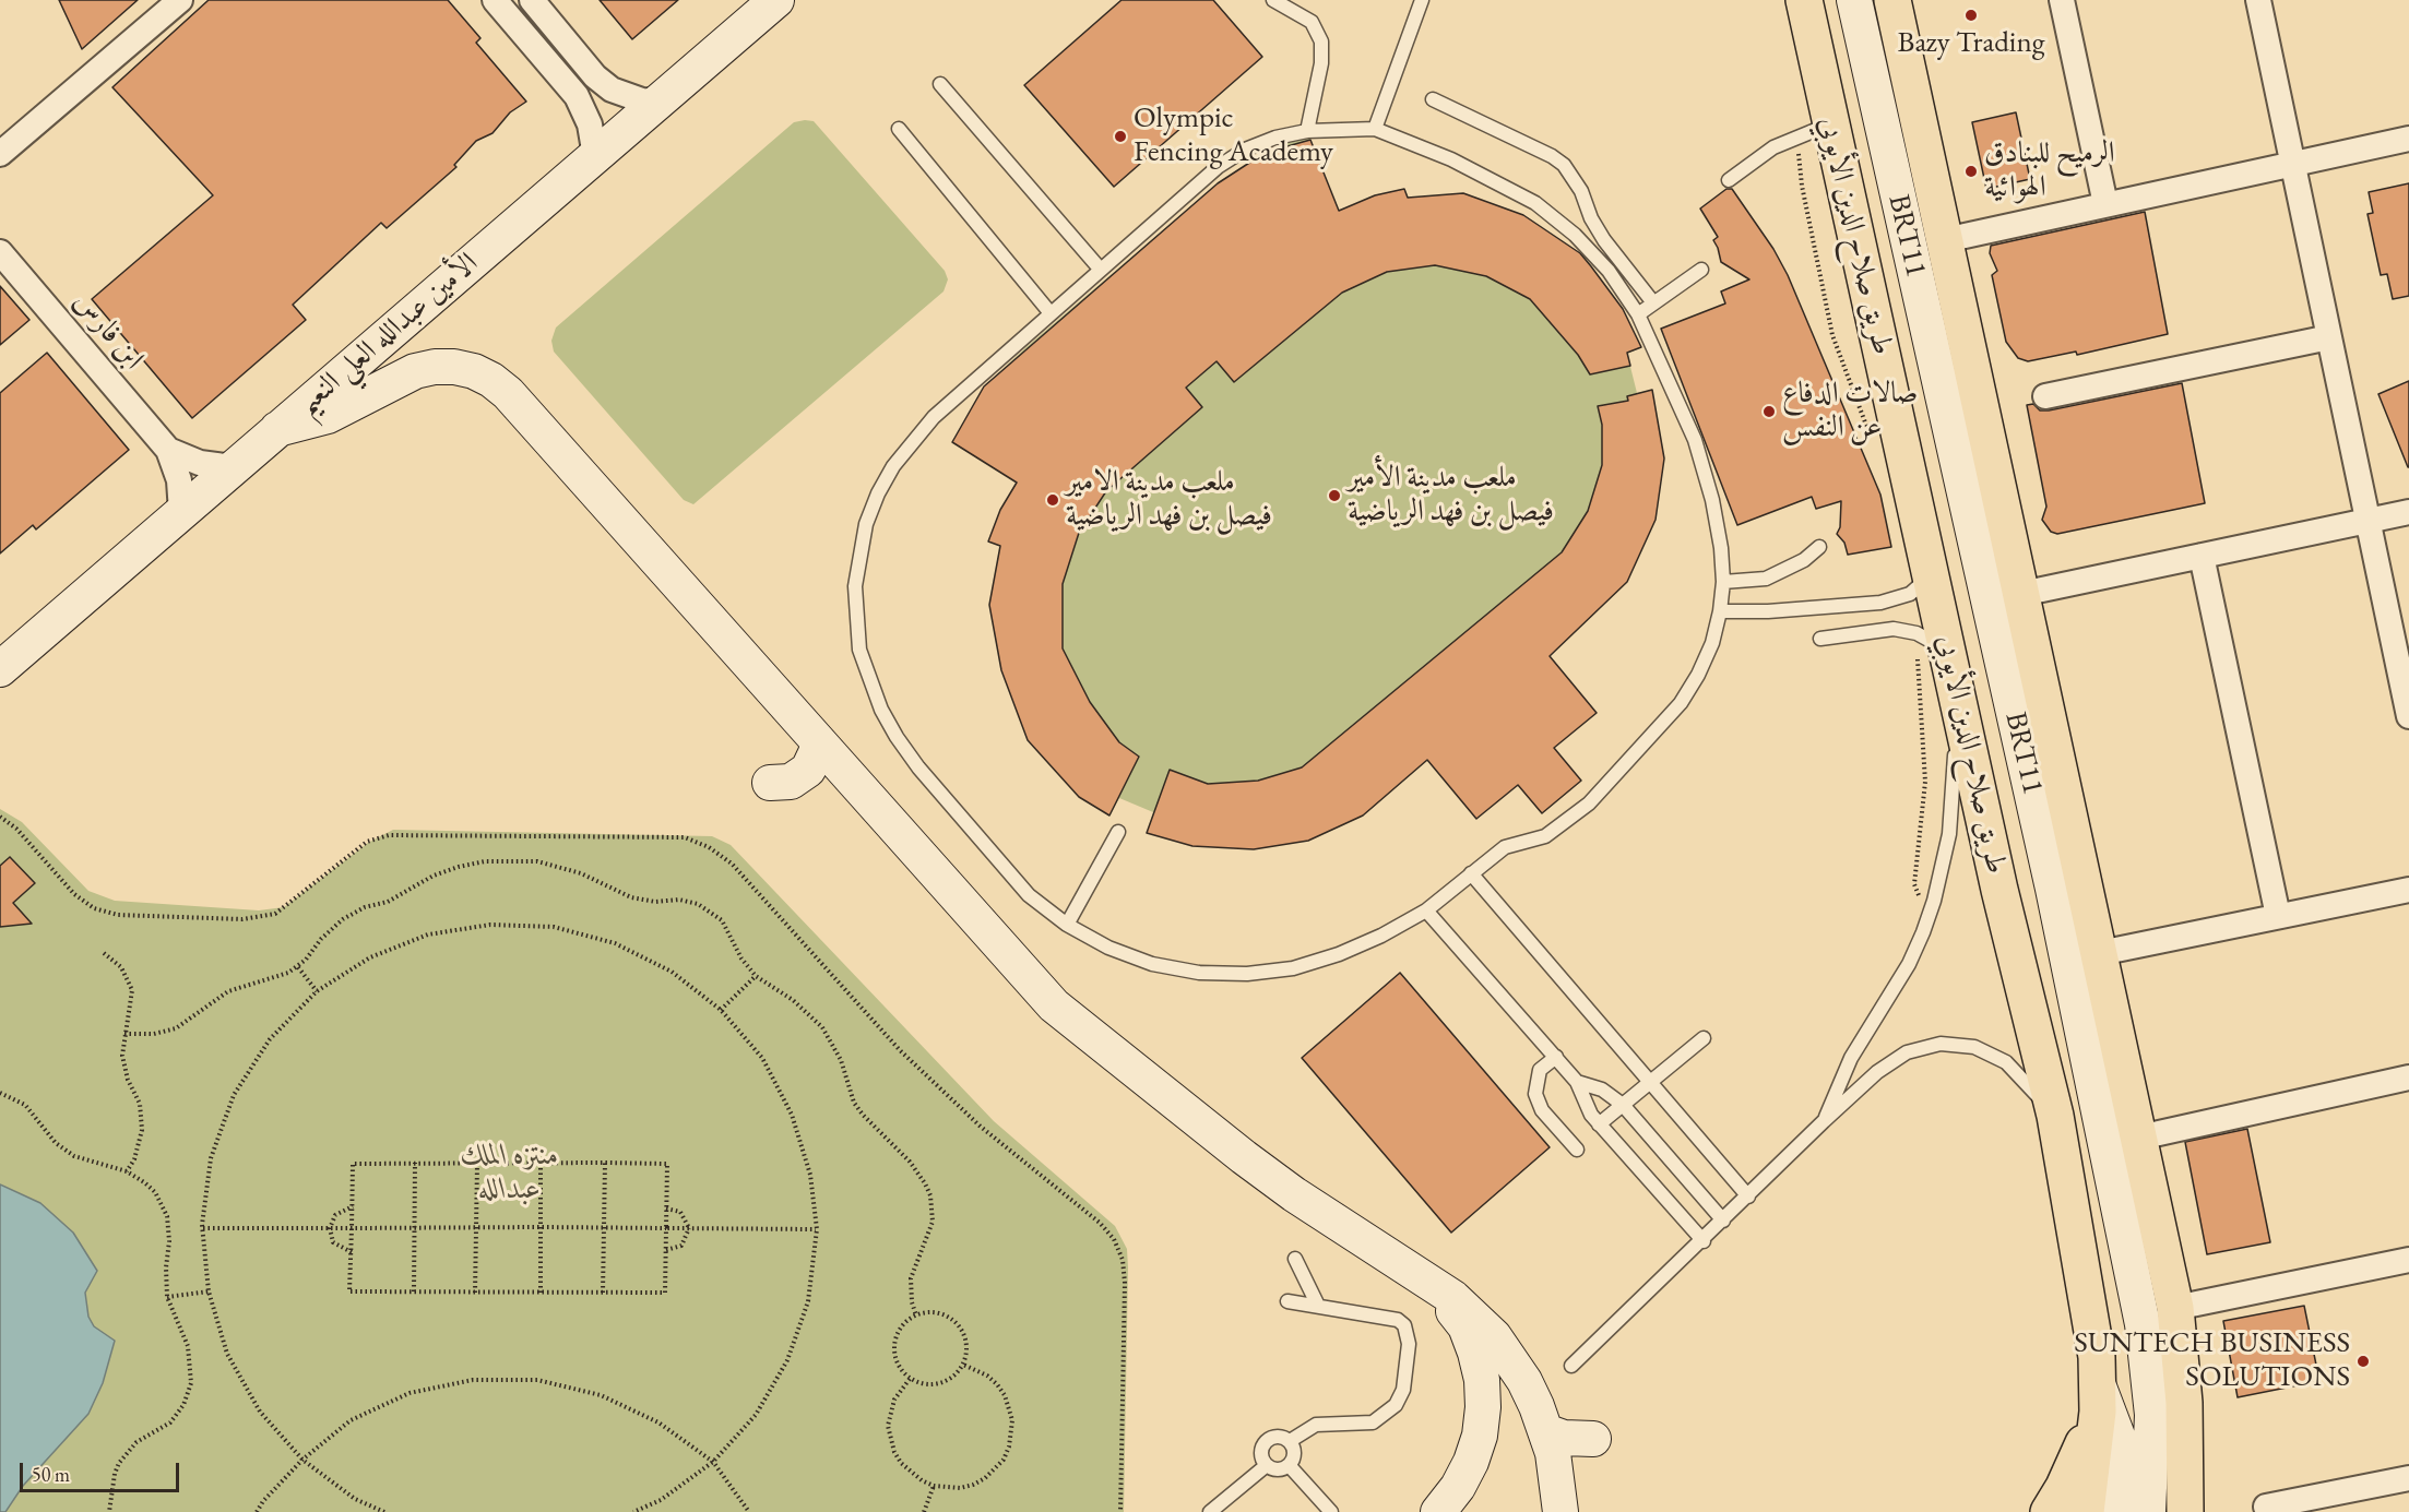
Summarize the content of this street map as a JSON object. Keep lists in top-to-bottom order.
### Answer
{
  "streets": {
    "main road": ["طريق صلاح الدين الأيوبي", "BRT11", "الأمين عبدالله العلي النعيم"],
    "street": ["ابن فارس"]
  },
  "parks": ["منتزه الملك عبدالله"],
  "places": [
    "Bazy Trading",
    "Olympic Fencing Academy",
    "الرميح للبنادق الهوائية",
    "صالات الدفاع عن النفس",
    "ملعب مدينة الأمير فيصل بن فهد الرياضية",
    "ملعب مدينة الامير فيصل بن فهد الرياضية",
    "SUNTECH BUSINESS SOLUTIONS"
  ],
  "scale_bar": "50 m"
}
